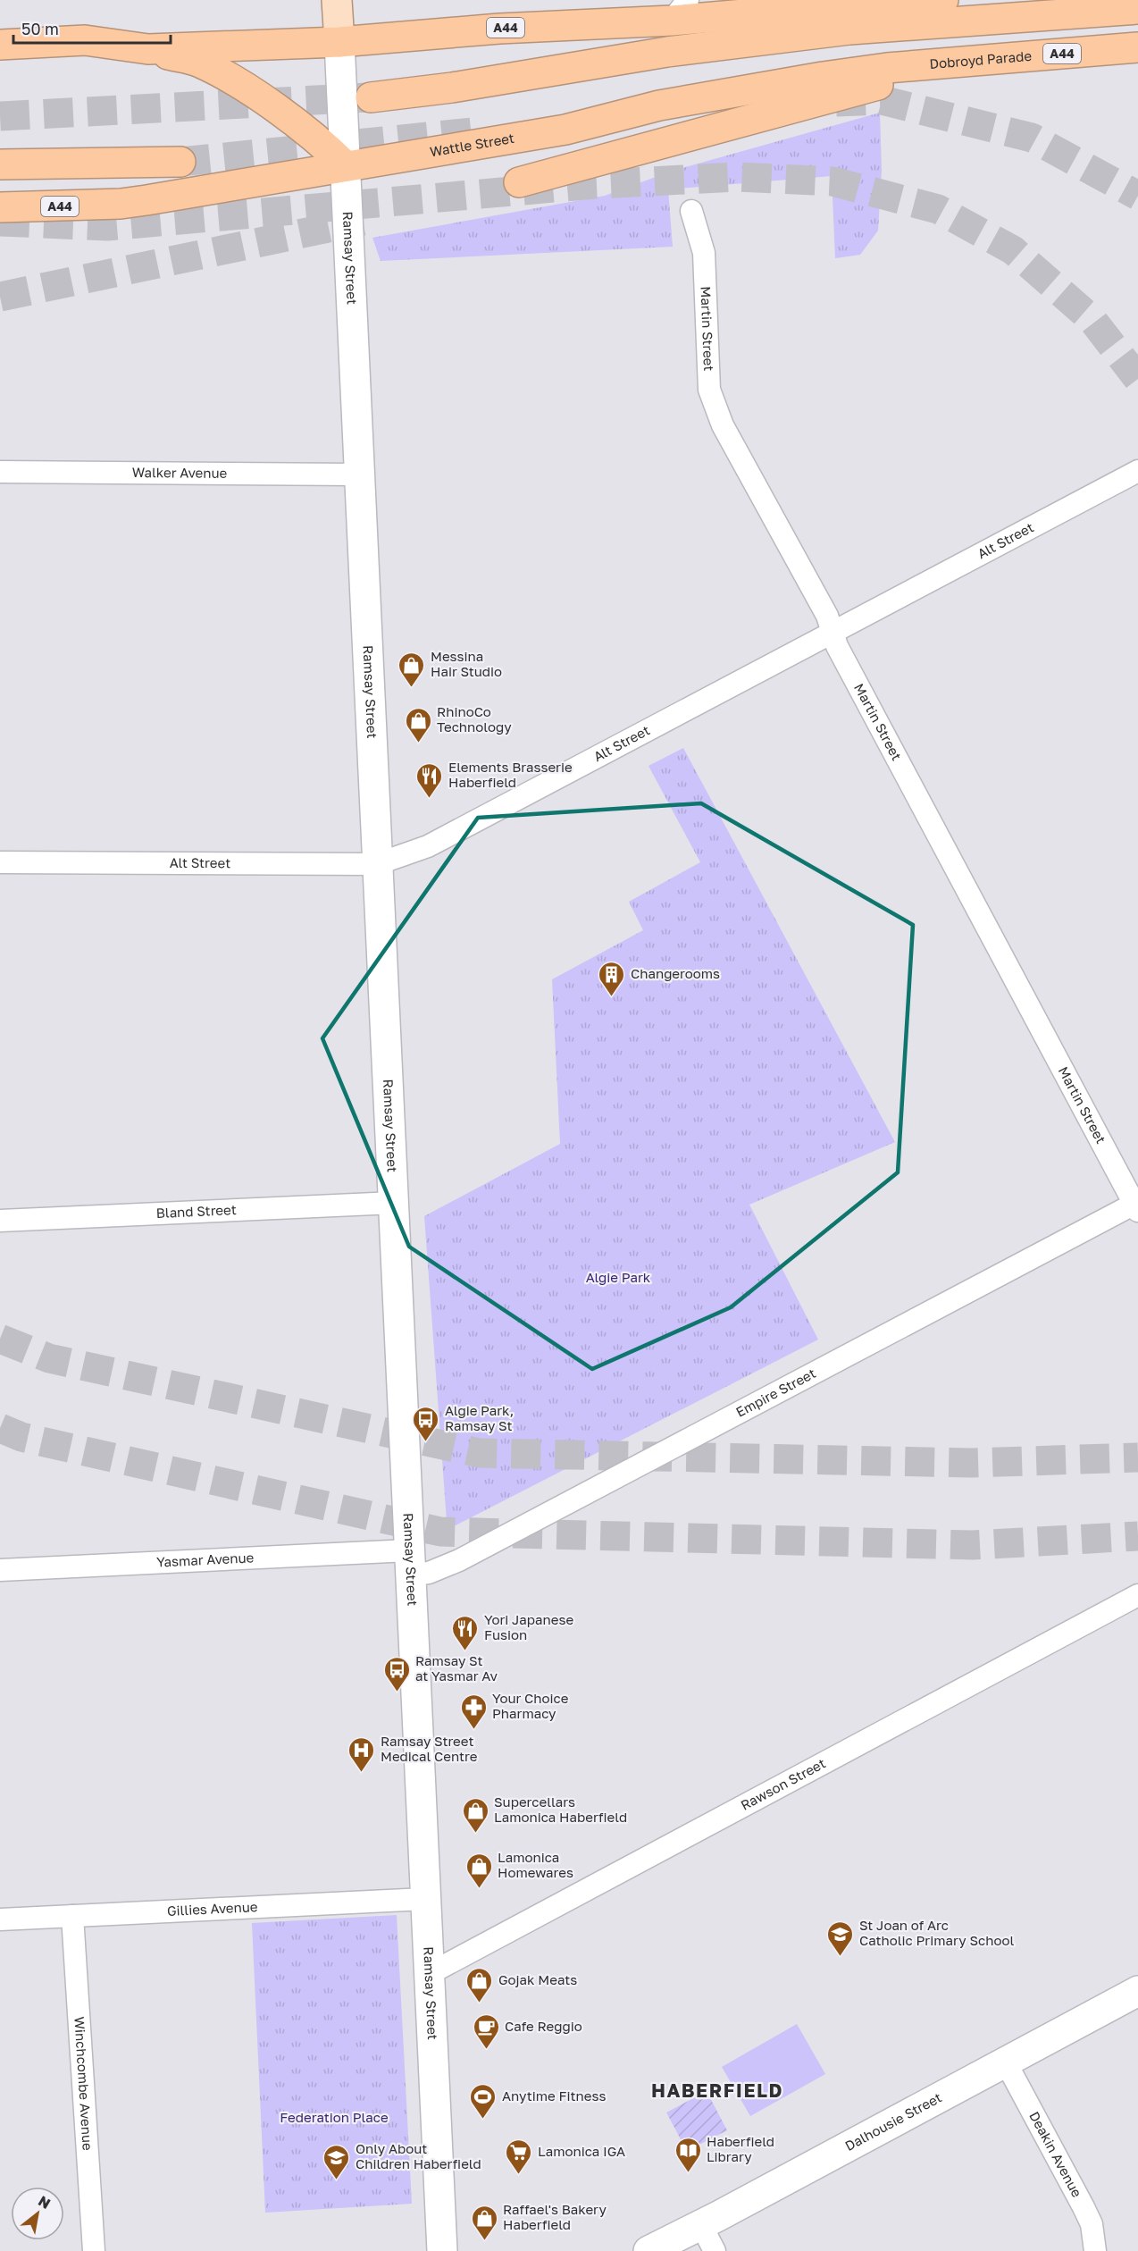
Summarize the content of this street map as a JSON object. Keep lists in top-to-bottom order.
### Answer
{
  "streets": {
    "highway": ["A44", "Dobroyd Parade", "Wattle Street"],
    "main road": ["Ramsay Street", "Dalhousie Street"],
    "street": [
      "Martin Street",
      "Walker Avenue",
      "Alt Street",
      "Bland Street",
      "Empire Street",
      "Yasmar Avenue",
      "Rawson Street",
      "Gillies Avenue",
      "Winchcombe Avenue",
      "Deakin Avenue"
    ]
  },
  "crossings": [
    ["A44", "Ramsay Street"],
    ["Dobroyd Parade", "Wattle Street"],
    ["Wattle Street", "Ramsay Street"],
    ["Ramsay Street", "Walker Avenue"],
    ["Ramsay Street", "Alt Street"],
    ["Ramsay Street", "Bland Street"],
    ["Ramsay Street", "Empire Street"],
    ["Ramsay Street", "Yasmar Avenue"],
    ["Ramsay Street", "Rawson Street"],
    ["Ramsay Street", "Gillies Avenue"],
    ["Martin Street", "Alt Street"],
    ["Martin Street", "Empire Street"],
    ["Empire Street", "Yasmar Avenue"],
    ["Gillies Avenue", "Winchcombe Avenue"],
    ["Dalhousie Street", "Deakin Avenue"]
  ],
  "districts": ["HABERFIELD"],
  "parks": ["Algie Park", "Federation Place"],
  "places": {
    "shop": [
      "Messina Hair Studio",
      "RhinoCo Technology",
      "Supercellars Lamonica Haberfield",
      "Lamonica Homewares",
      "Gojak Meats",
      "Raffael's Bakery Haberfield"
    ],
    "restaurant": ["Elements Brasserie Haberfield", "Yori Japanese Fusion"],
    "building": ["Changerooms"],
    "bus stop": ["Algie Park, Ramsay St", "Ramsay St at Yasmar Av"],
    "pharmacy": ["Your Choice Pharmacy"],
    "hospital": ["Ramsay Street Medical Centre"],
    "school or university": ["St Joan of Arc Catholic Primary School", "Only About Children Haberfield"],
    "cafe": ["Cafe Reggio"],
    "sports": ["Anytime Fitness"],
    "library": ["Haberfield Library"],
    "supermarket": ["Lamonica IGA"]
  },
  "scale_bar": "50 m",
  "north": "top right"
}
